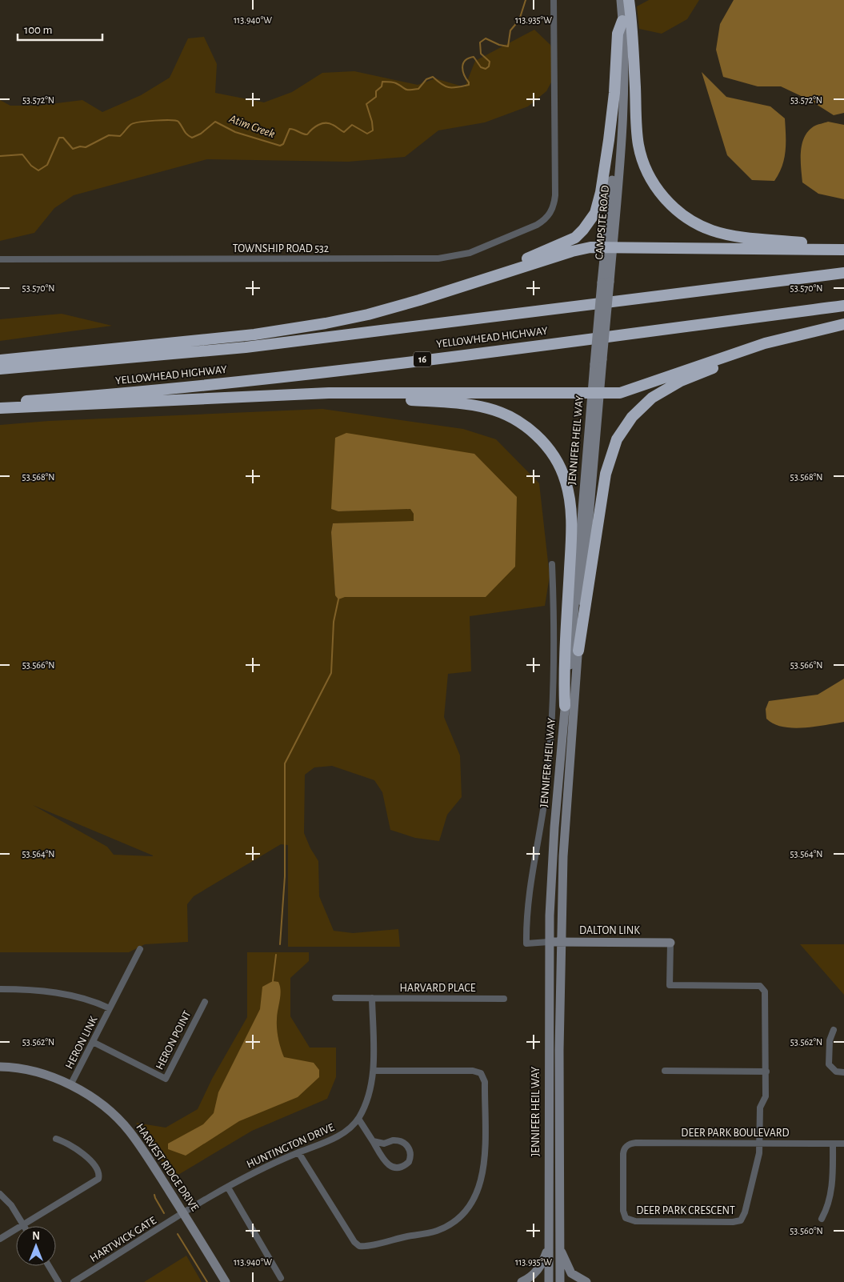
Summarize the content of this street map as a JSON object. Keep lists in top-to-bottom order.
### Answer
{
  "streets": {
    "highway": ["YELLOWHEAD HIGHWAY", "16"],
    "main road": [
      "CAMPSITE ROAD",
      "JENNIFER HEIL WAY",
      "DALTON LINK",
      "HARVEST RIDGE DRIVE"
    ],
    "street": [
      "TOWNSHIP ROAD 532",
      "HARVARD PLACE",
      "HERON POINT",
      "HERON LINK",
      "DEER PARK BOULEVARD",
      "HUNTINGTON DRIVE",
      "DEER PARK CRESCENT",
      "HARTWICK GATE"
    ]
  },
  "crossings": [
    ["CAMPSITE ROAD", "JENNIFER HEIL WAY"],
    ["JENNIFER HEIL WAY", "DALTON LINK"],
    ["HARVARD PLACE", "HUNTINGTON DRIVE"],
    ["HERON POINT", "HERON LINK"],
    ["HERON LINK", "HARVEST RIDGE DRIVE"],
    ["DEER PARK BOULEVARD", "DEER PARK CRESCENT"],
    ["HUNTINGTON DRIVE", "HARVEST RIDGE DRIVE"],
    ["HUNTINGTON DRIVE", "HARTWICK GATE"],
    ["HARVEST RIDGE DRIVE", "HARTWICK GATE"]
  ],
  "water": ["Atim Creek"],
  "scale_bar": "100 m",
  "north": "top",
  "coordinates": [
    "113.940°W",
    "113.935°W",
    "53.572°N",
    "53.570°N",
    "53.568°N",
    "53.566°N",
    "53.564°N",
    "53.562°N",
    "53.560°N"
  ]
}
